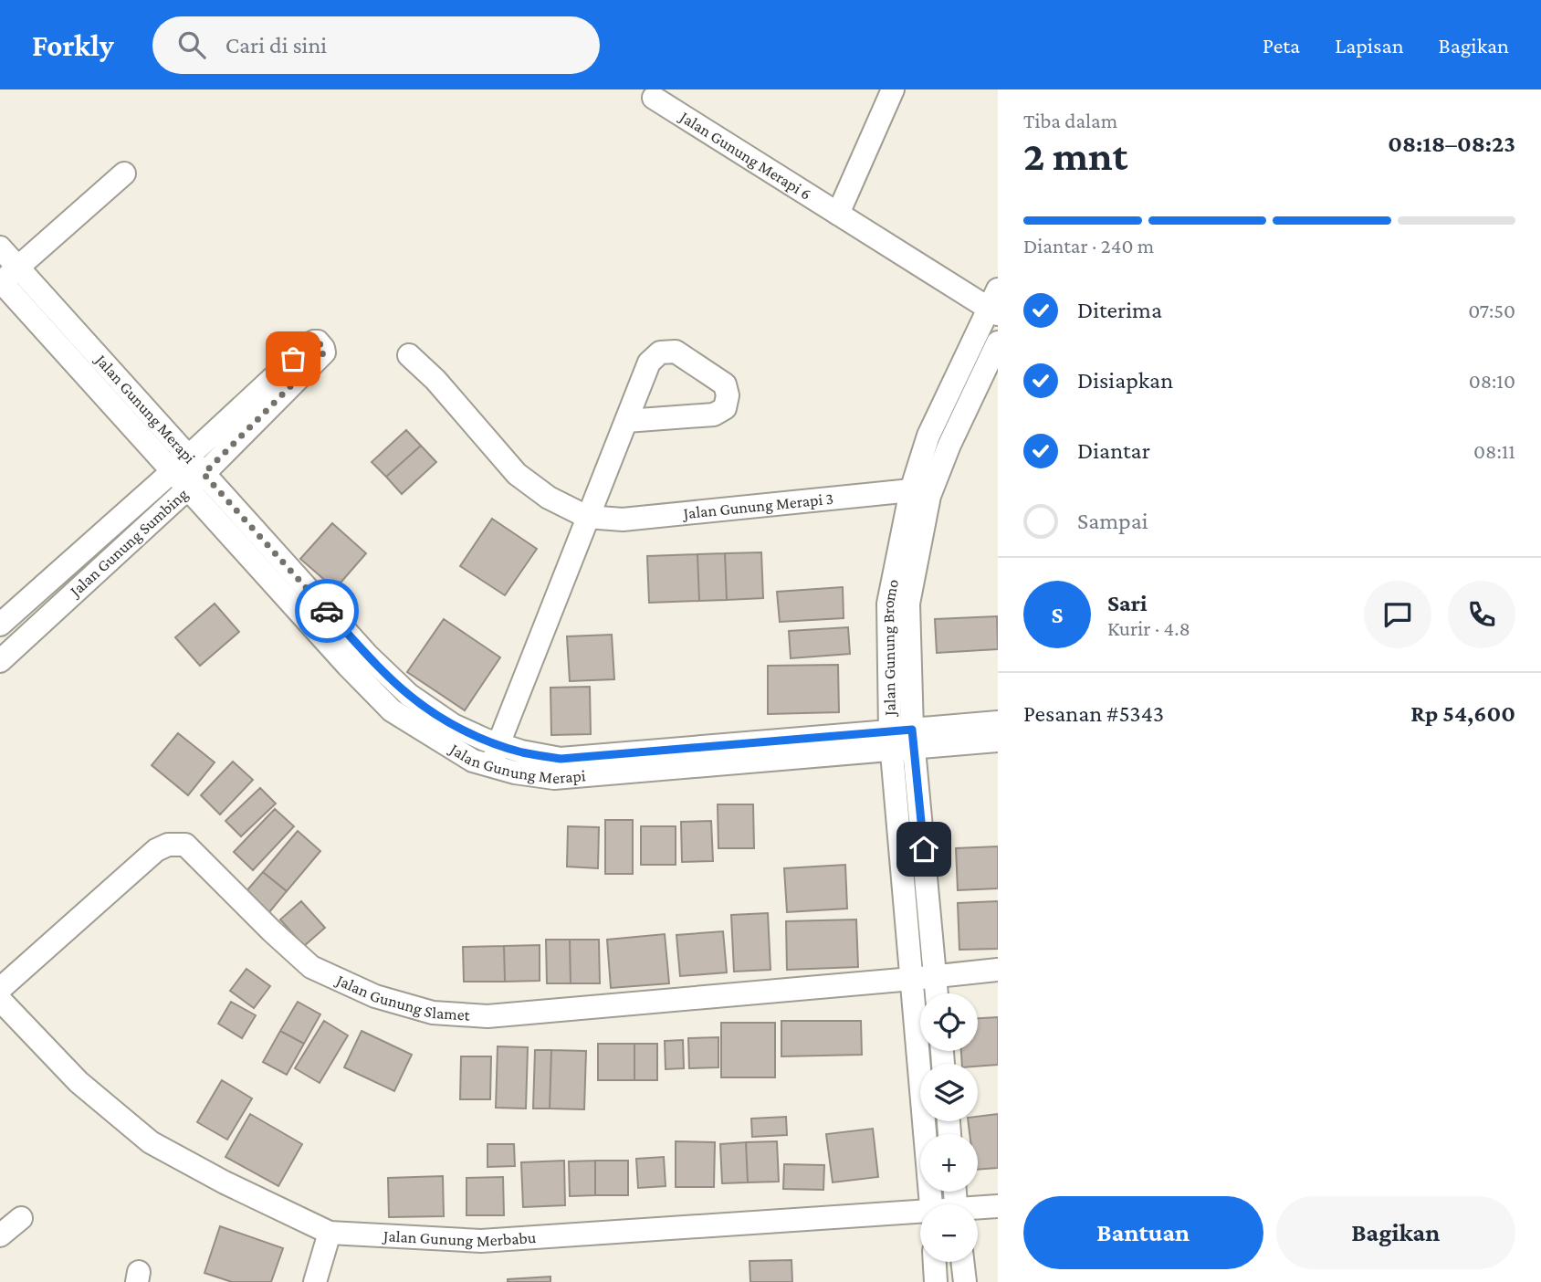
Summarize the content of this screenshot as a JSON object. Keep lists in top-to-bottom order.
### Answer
{
  "streets": {
    "street": [
      "Jalan Gunung Merapi 6",
      "Jalan Gunung Merapi",
      "Jalan Gunung Merapi 3",
      "Jalan Gunung Sumbing",
      "Jalan Gunung Bromo",
      "Jalan Gunung Slamet",
      "Jalan Gunung Merbabu"
    ]
  },
  "crossings": [
    ["Jalan Gunung Merapi 6", "Jalan Gunung Bromo"],
    ["Jalan Gunung Merapi", "Jalan Gunung Sumbing"],
    ["Jalan Gunung Merapi", "Jalan Gunung Bromo"],
    ["Jalan Gunung Merapi 3", "Jalan Gunung Bromo"],
    ["Jalan Gunung Bromo", "Jalan Gunung Slamet"]
  ],
  "page": {
    "header": "Forkly",
    "search": "Cari di sini",
    "nav": ["Peta", "Lapisan", "Bagikan"],
    "heading": ["2 mnt", "Tiba dalam", "08:18–08:23"],
    "panel": [
      "Sari",
      "Kurir · 4.8",
      "Pesanan #5343",
      "Rp 54,600"
    ],
    "bar": "Diantar · 240 m",
    "list": [
      ["Diterima", "07:50"],
      ["Disiapkan", "08:10"],
      ["Diantar", "08:11"],
      "Sampai"
    ],
    "round": "S",
    "map_buttons": ["+", "−"],
    "buttons": ["Bantuan", "Bagikan"]
  }
}
